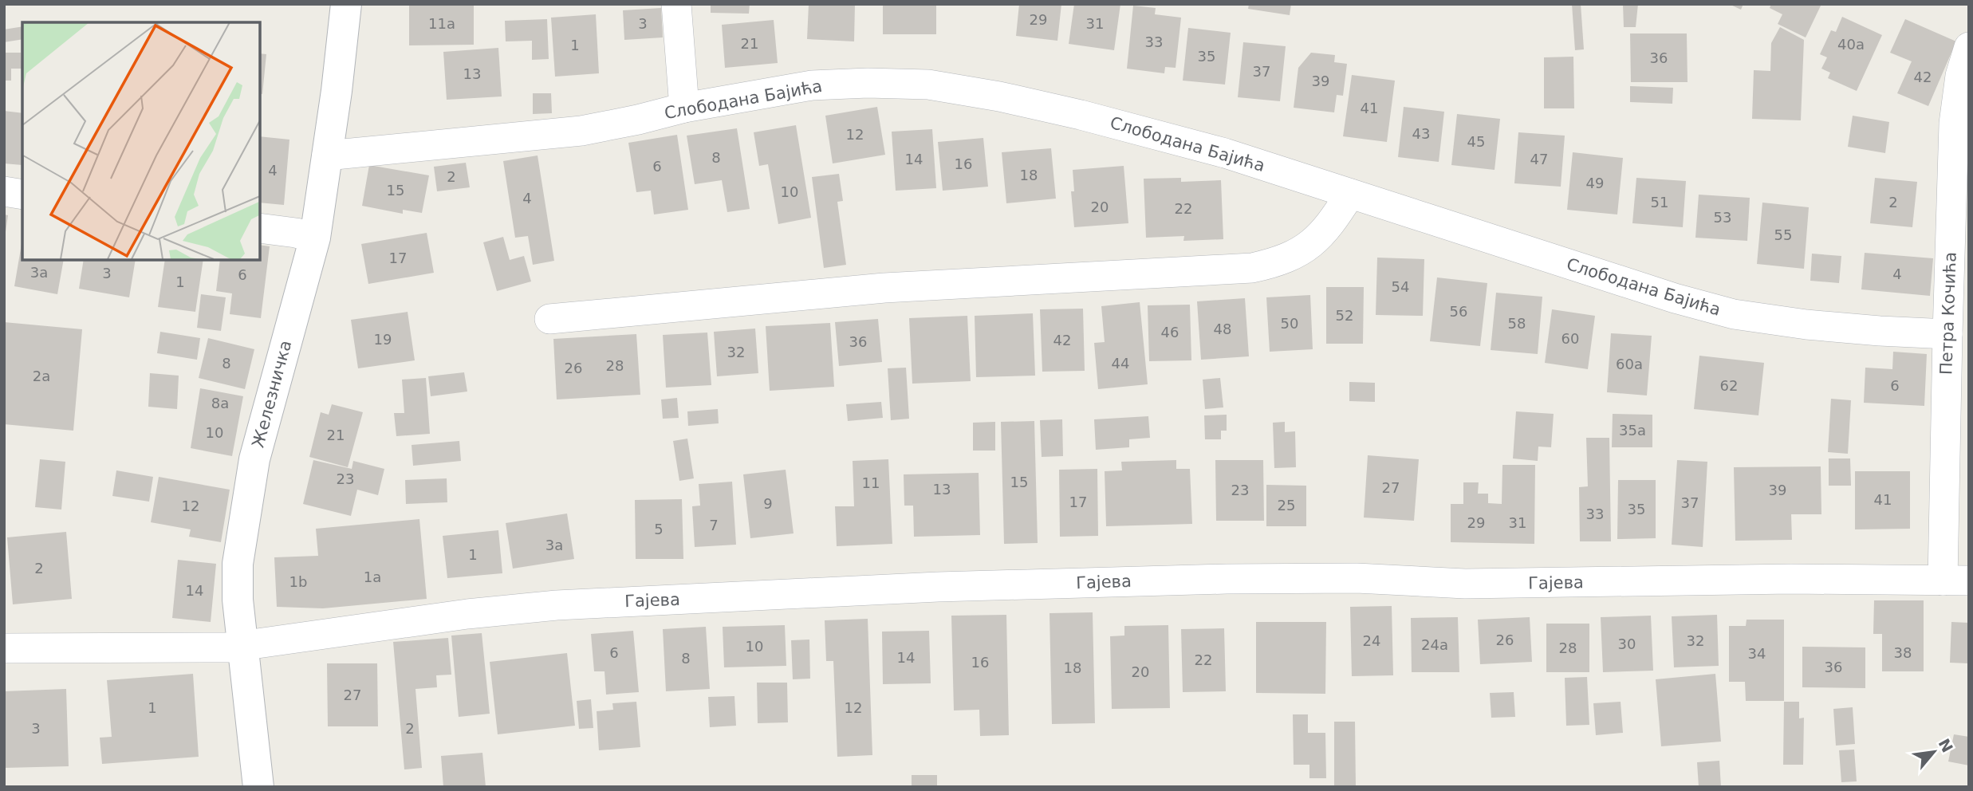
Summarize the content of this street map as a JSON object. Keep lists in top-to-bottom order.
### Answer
{
  "streets": {
    "street": [
      "Слободана Бајића",
      "Петра Кочића",
      "Железничка",
      "Гајева"
    ]
  },
  "crossings": [
    ["Слободана Бајића", "Петра Кочића"],
    ["Слободана Бајића", "Железничка"],
    ["Петра Кочића", "Гајева"],
    ["Железничка", "Гајева"]
  ],
  "house_numbers": [
    "29",
    "11a",
    "3",
    "31",
    "33",
    "21",
    "40a",
    "1",
    "35",
    "36",
    "37",
    "13",
    "42",
    "39",
    "41",
    "43",
    "12",
    "45",
    "8",
    "14",
    "47",
    "16",
    "6",
    "4",
    "18",
    "2",
    "49",
    "15",
    "10",
    "4",
    "51",
    "2",
    "20",
    "22",
    "53",
    "55",
    "17",
    "3a",
    "3",
    "4",
    "6",
    "1",
    "54",
    "56",
    "52",
    "50",
    "58",
    "48",
    "46",
    "60",
    "19",
    "42",
    "36",
    "32",
    "8",
    "44",
    "60a",
    "28",
    "26",
    "2a",
    "62",
    "6",
    "8a",
    "35a",
    "10",
    "21",
    "23",
    "15",
    "11",
    "27",
    "13",
    "23",
    "39",
    "41",
    "17",
    "37",
    "9",
    "25",
    "12",
    "35",
    "33",
    "29",
    "31",
    "7",
    "5",
    "3a",
    "1",
    "2",
    "1a",
    "1b",
    "14",
    "26",
    "24",
    "32",
    "30",
    "24a",
    "10",
    "28",
    "6",
    "38",
    "34",
    "14",
    "8",
    "22",
    "16",
    "36",
    "18",
    "20",
    "27",
    "1",
    "12",
    "3",
    "2"
  ],
  "north": "top right"
}
